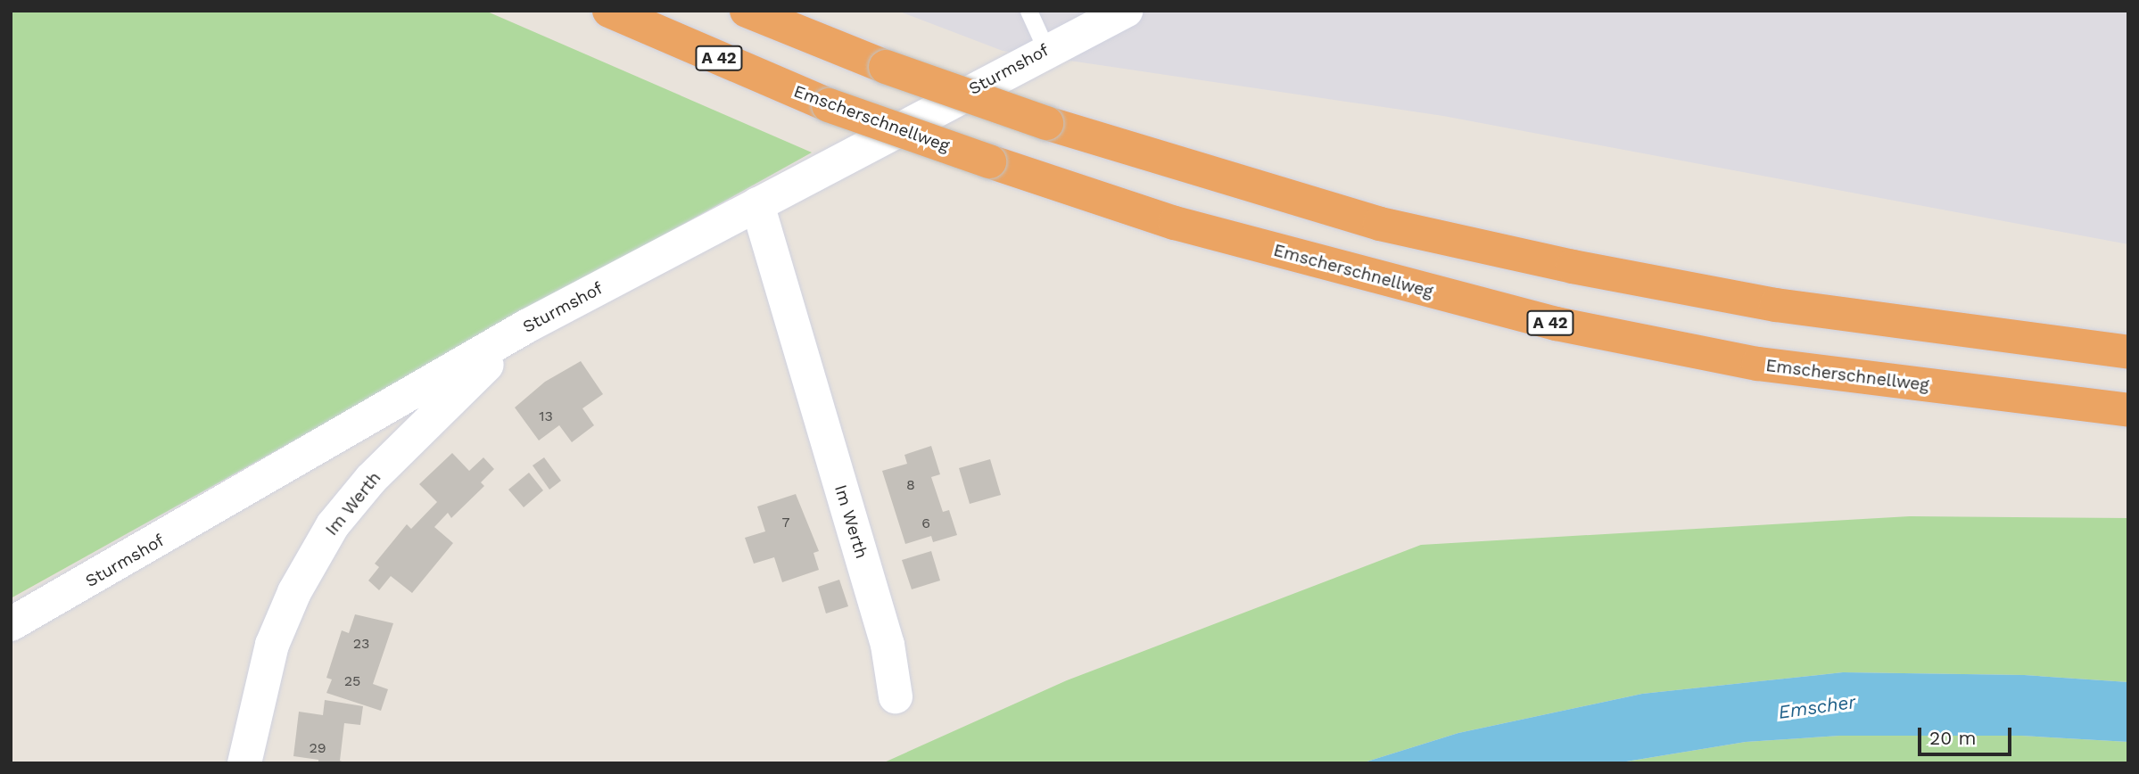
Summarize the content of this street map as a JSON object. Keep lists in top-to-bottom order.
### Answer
{
  "streets": {
    "highway": ["A 42", "Emscherschnellweg"],
    "street": ["Sturmshof", "Im Werth"]
  },
  "crossings": [
    ["Sturmshof", "Im Werth"]
  ],
  "water": ["Emscher"],
  "house_numbers": [
    "13",
    "8",
    "7",
    "6",
    "23",
    "25",
    "29"
  ],
  "scale_bar": "20 m"
}
